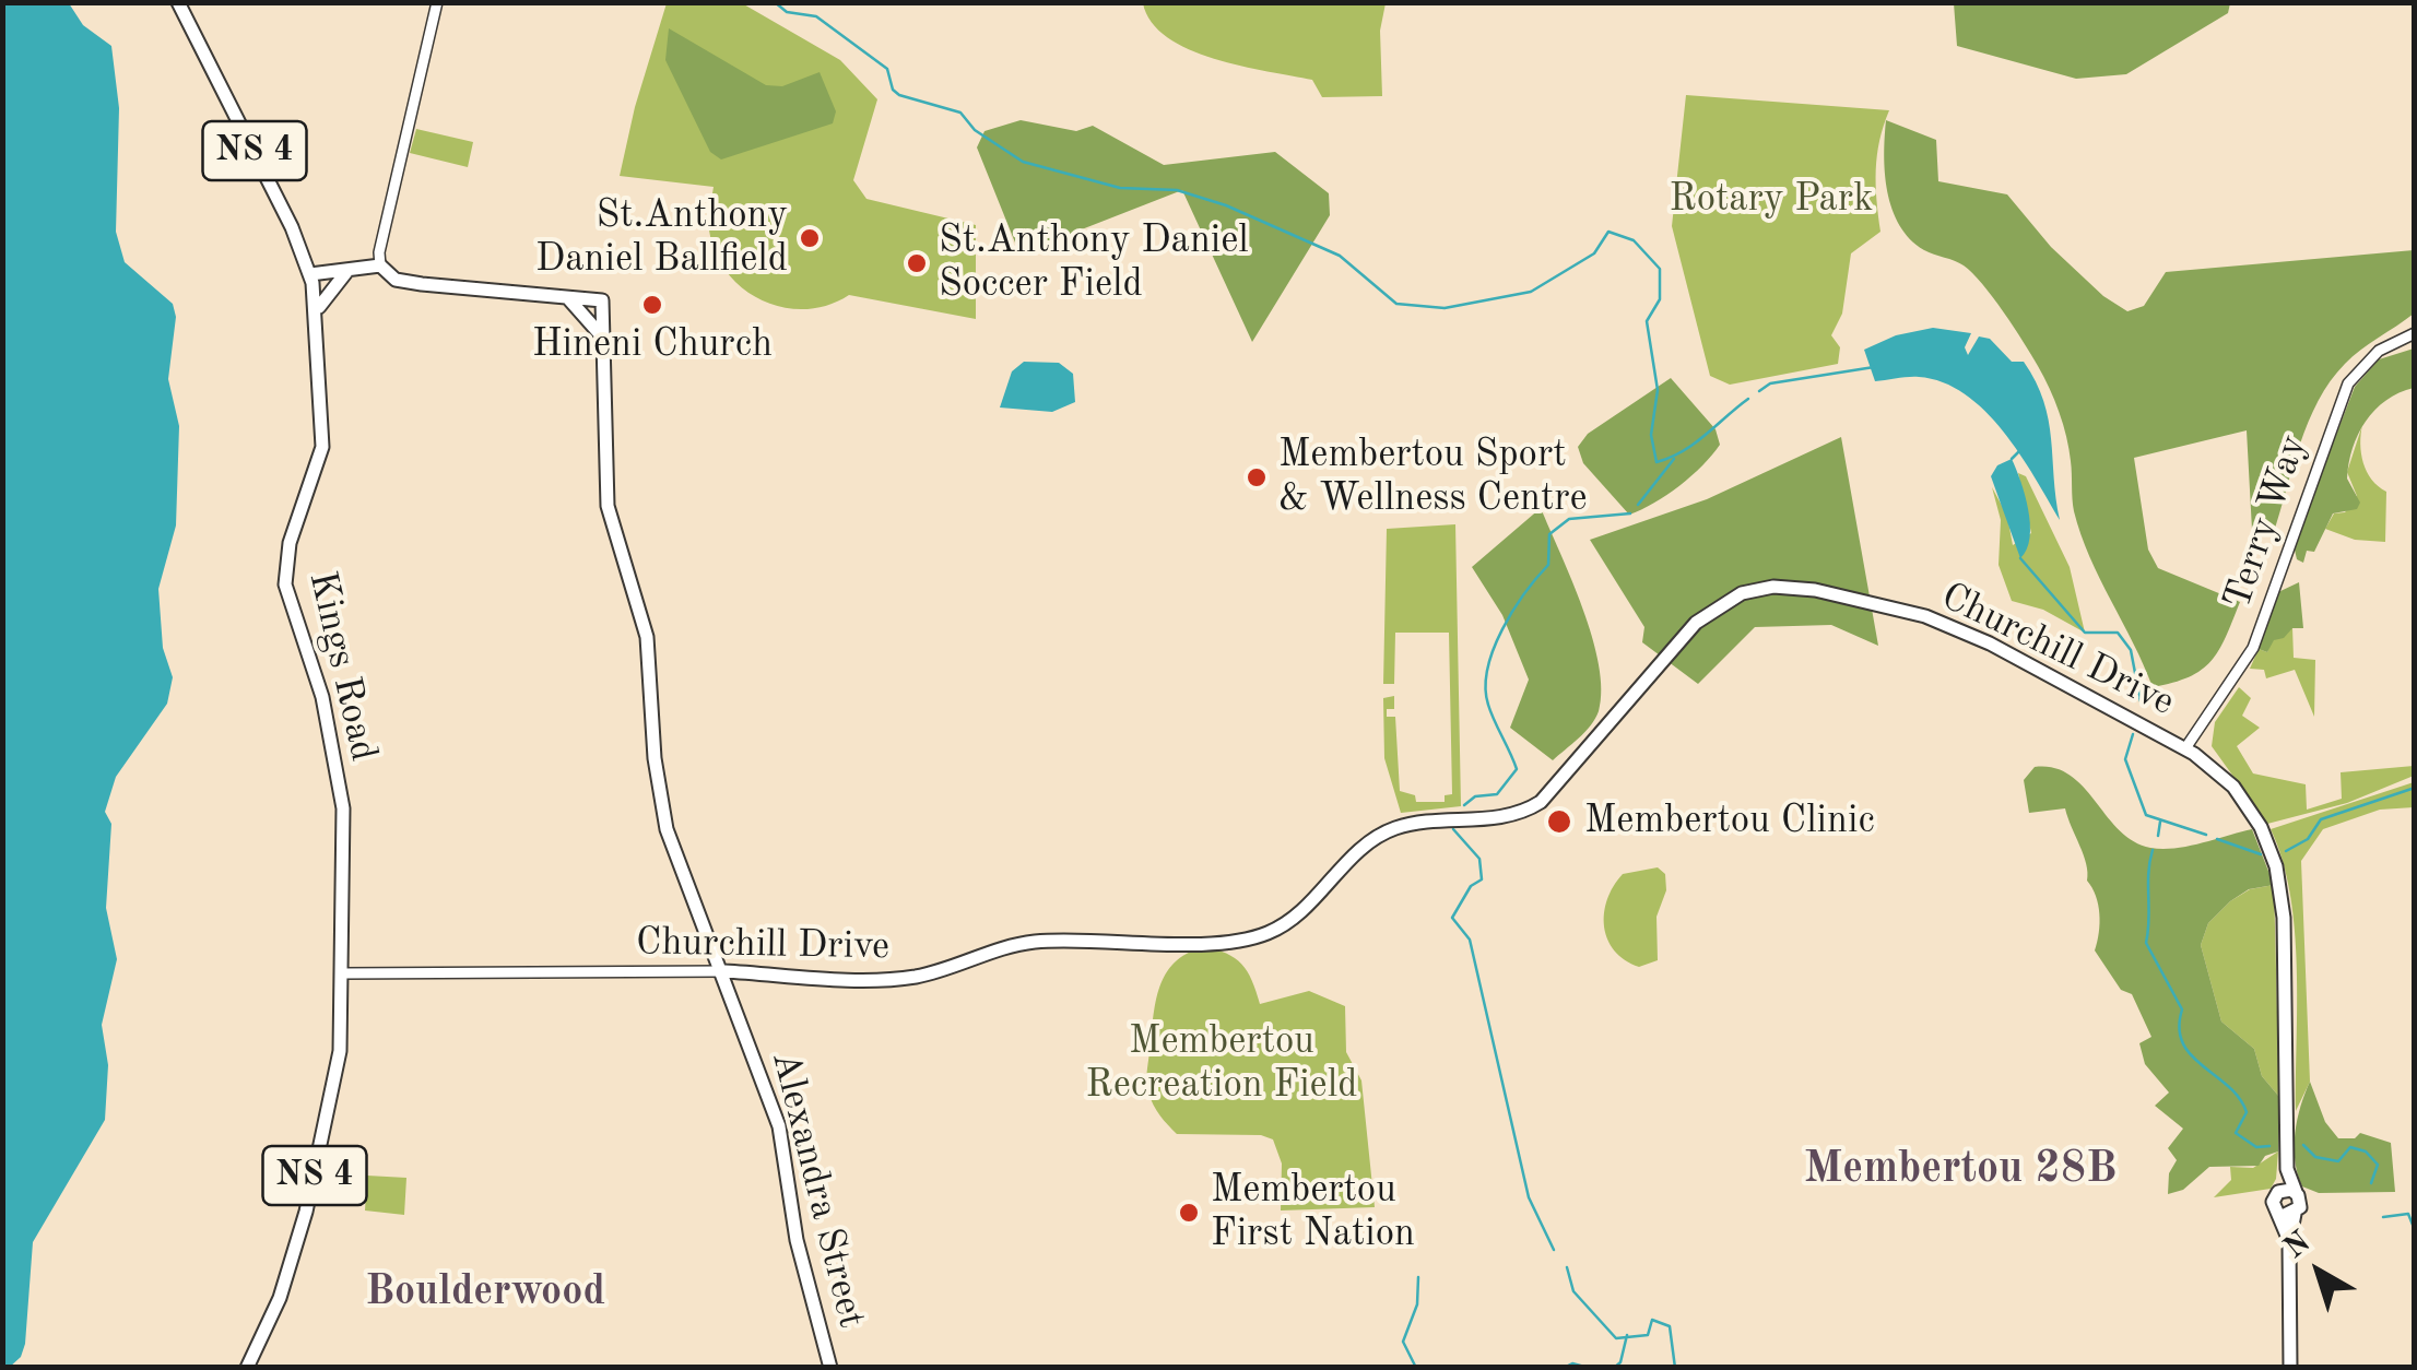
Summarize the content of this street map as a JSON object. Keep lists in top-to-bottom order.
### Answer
{
  "streets": {
    "main road": [
      "NS 4",
      "Churchill Drive",
      "Kings Road",
      "Alexandra Street"
    ],
    "street": ["Terry Way"]
  },
  "crossings": [
    ["Terry Way", "Churchill Drive"],
    ["Churchill Drive", "Kings Road"],
    ["Churchill Drive", "Alexandra Street"]
  ],
  "districts": ["Membertou 28B", "Boulderwood"],
  "parks": ["Rotary Park", "Membertou Recreation Field"],
  "places": [
    "St.Anthony Daniel Ballfield",
    "St.Anthony Daniel Soccer Field",
    "Hineni Church",
    "Membertou Sport & Wellness Centre",
    "Membertou Clinic",
    "Membertou First Nation"
  ],
  "north": "top left"
}
